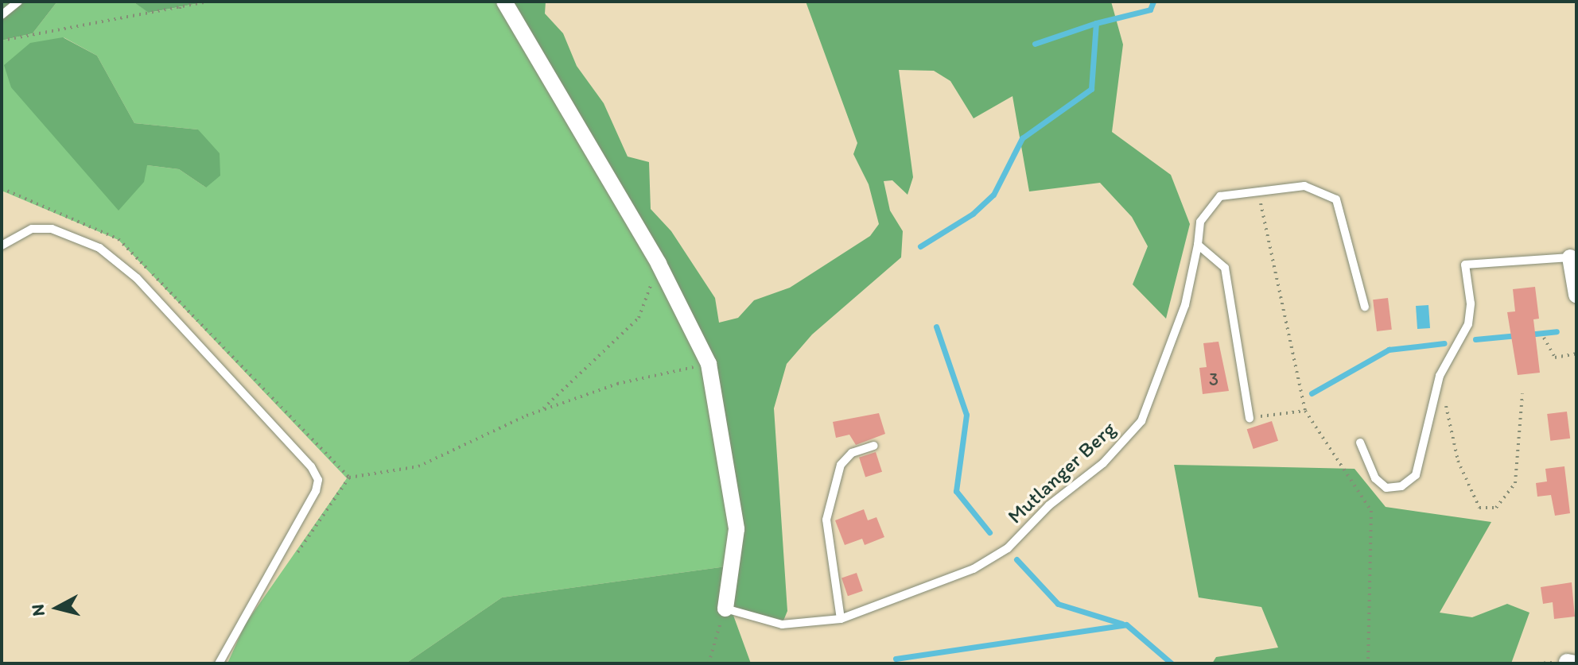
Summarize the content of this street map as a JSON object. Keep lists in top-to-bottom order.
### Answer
{
  "streets": {
    "lane": ["Mutlanger Berg"]
  },
  "house_numbers": ["3"],
  "north": "left"
}
